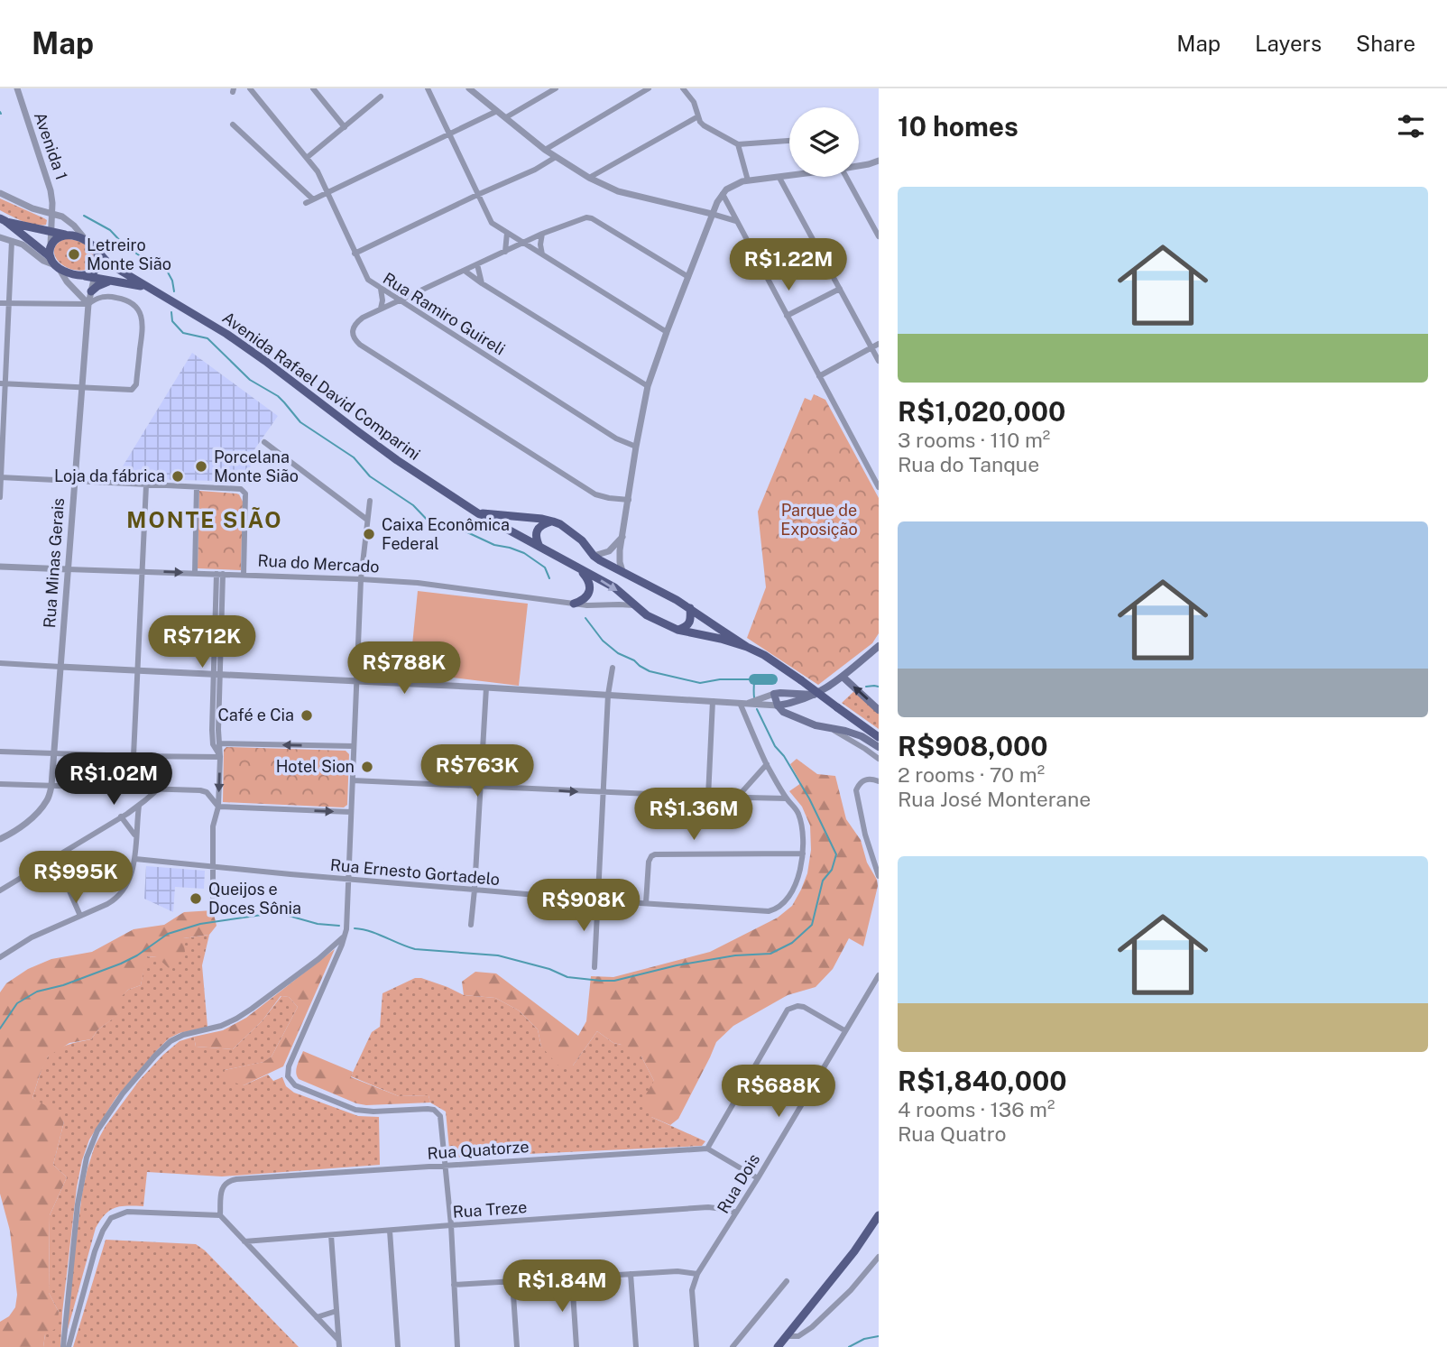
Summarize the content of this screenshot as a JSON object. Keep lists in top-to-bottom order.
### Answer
{
  "streets": {
    "main road": ["Avenida Rafael David Comparini"],
    "street": [
      "Avenida 1",
      "Rua Ramiro Guireli",
      "Rua Minas Gerais",
      "Rua do Mercado",
      "Rua Ernesto Gortadelo",
      "Rua Quatorze",
      "Rua Dois",
      "Rua Treze"
    ]
  },
  "crossings": [
    ["Avenida 1", "Avenida Rafael David Comparini"],
    ["Avenida 1", "Rua Minas Gerais"],
    ["Avenida Rafael David Comparini", "Rua Minas Gerais"],
    ["Avenida Rafael David Comparini", "Rua do Mercado"],
    ["Rua Minas Gerais", "Rua do Mercado"],
    ["Rua Dois", "Rua Treze"]
  ],
  "districts": ["MONTE SIÃO"],
  "parks": ["Parque de Exposição"],
  "places": [
    "Letreiro Monte Sião",
    "Porcelana Monte Sião",
    "Loja da fábrica",
    "Caixa Econômica Federal",
    "Café e Cia",
    "Hotel Sion",
    "Queijos e Doces Sônia"
  ],
  "page": {
    "header": "Map",
    "nav": ["Map", "Layers", "Share"],
    "heading": "10 homes",
    "list": [
      {
        "name": "R$1,020,000",
        "note": "3 rooms · 110 m² · Rua do Tanque"
      },
      {
        "name": "R$908,000",
        "note": "2 rooms · 70 m² · Rua José Monterane"
      },
      {
        "name": "R$1,840,000",
        "note": "4 rooms · 136 m² · Rua Quatro"
      }
    ],
    "price": [
      "R$1.22M",
      "R$712K",
      "R$788K",
      "R$763K",
      "R$1.02M",
      "R$1.36M",
      "R$995K",
      "R$908K",
      "R$688K",
      "R$1.84M"
    ]
  }
}
